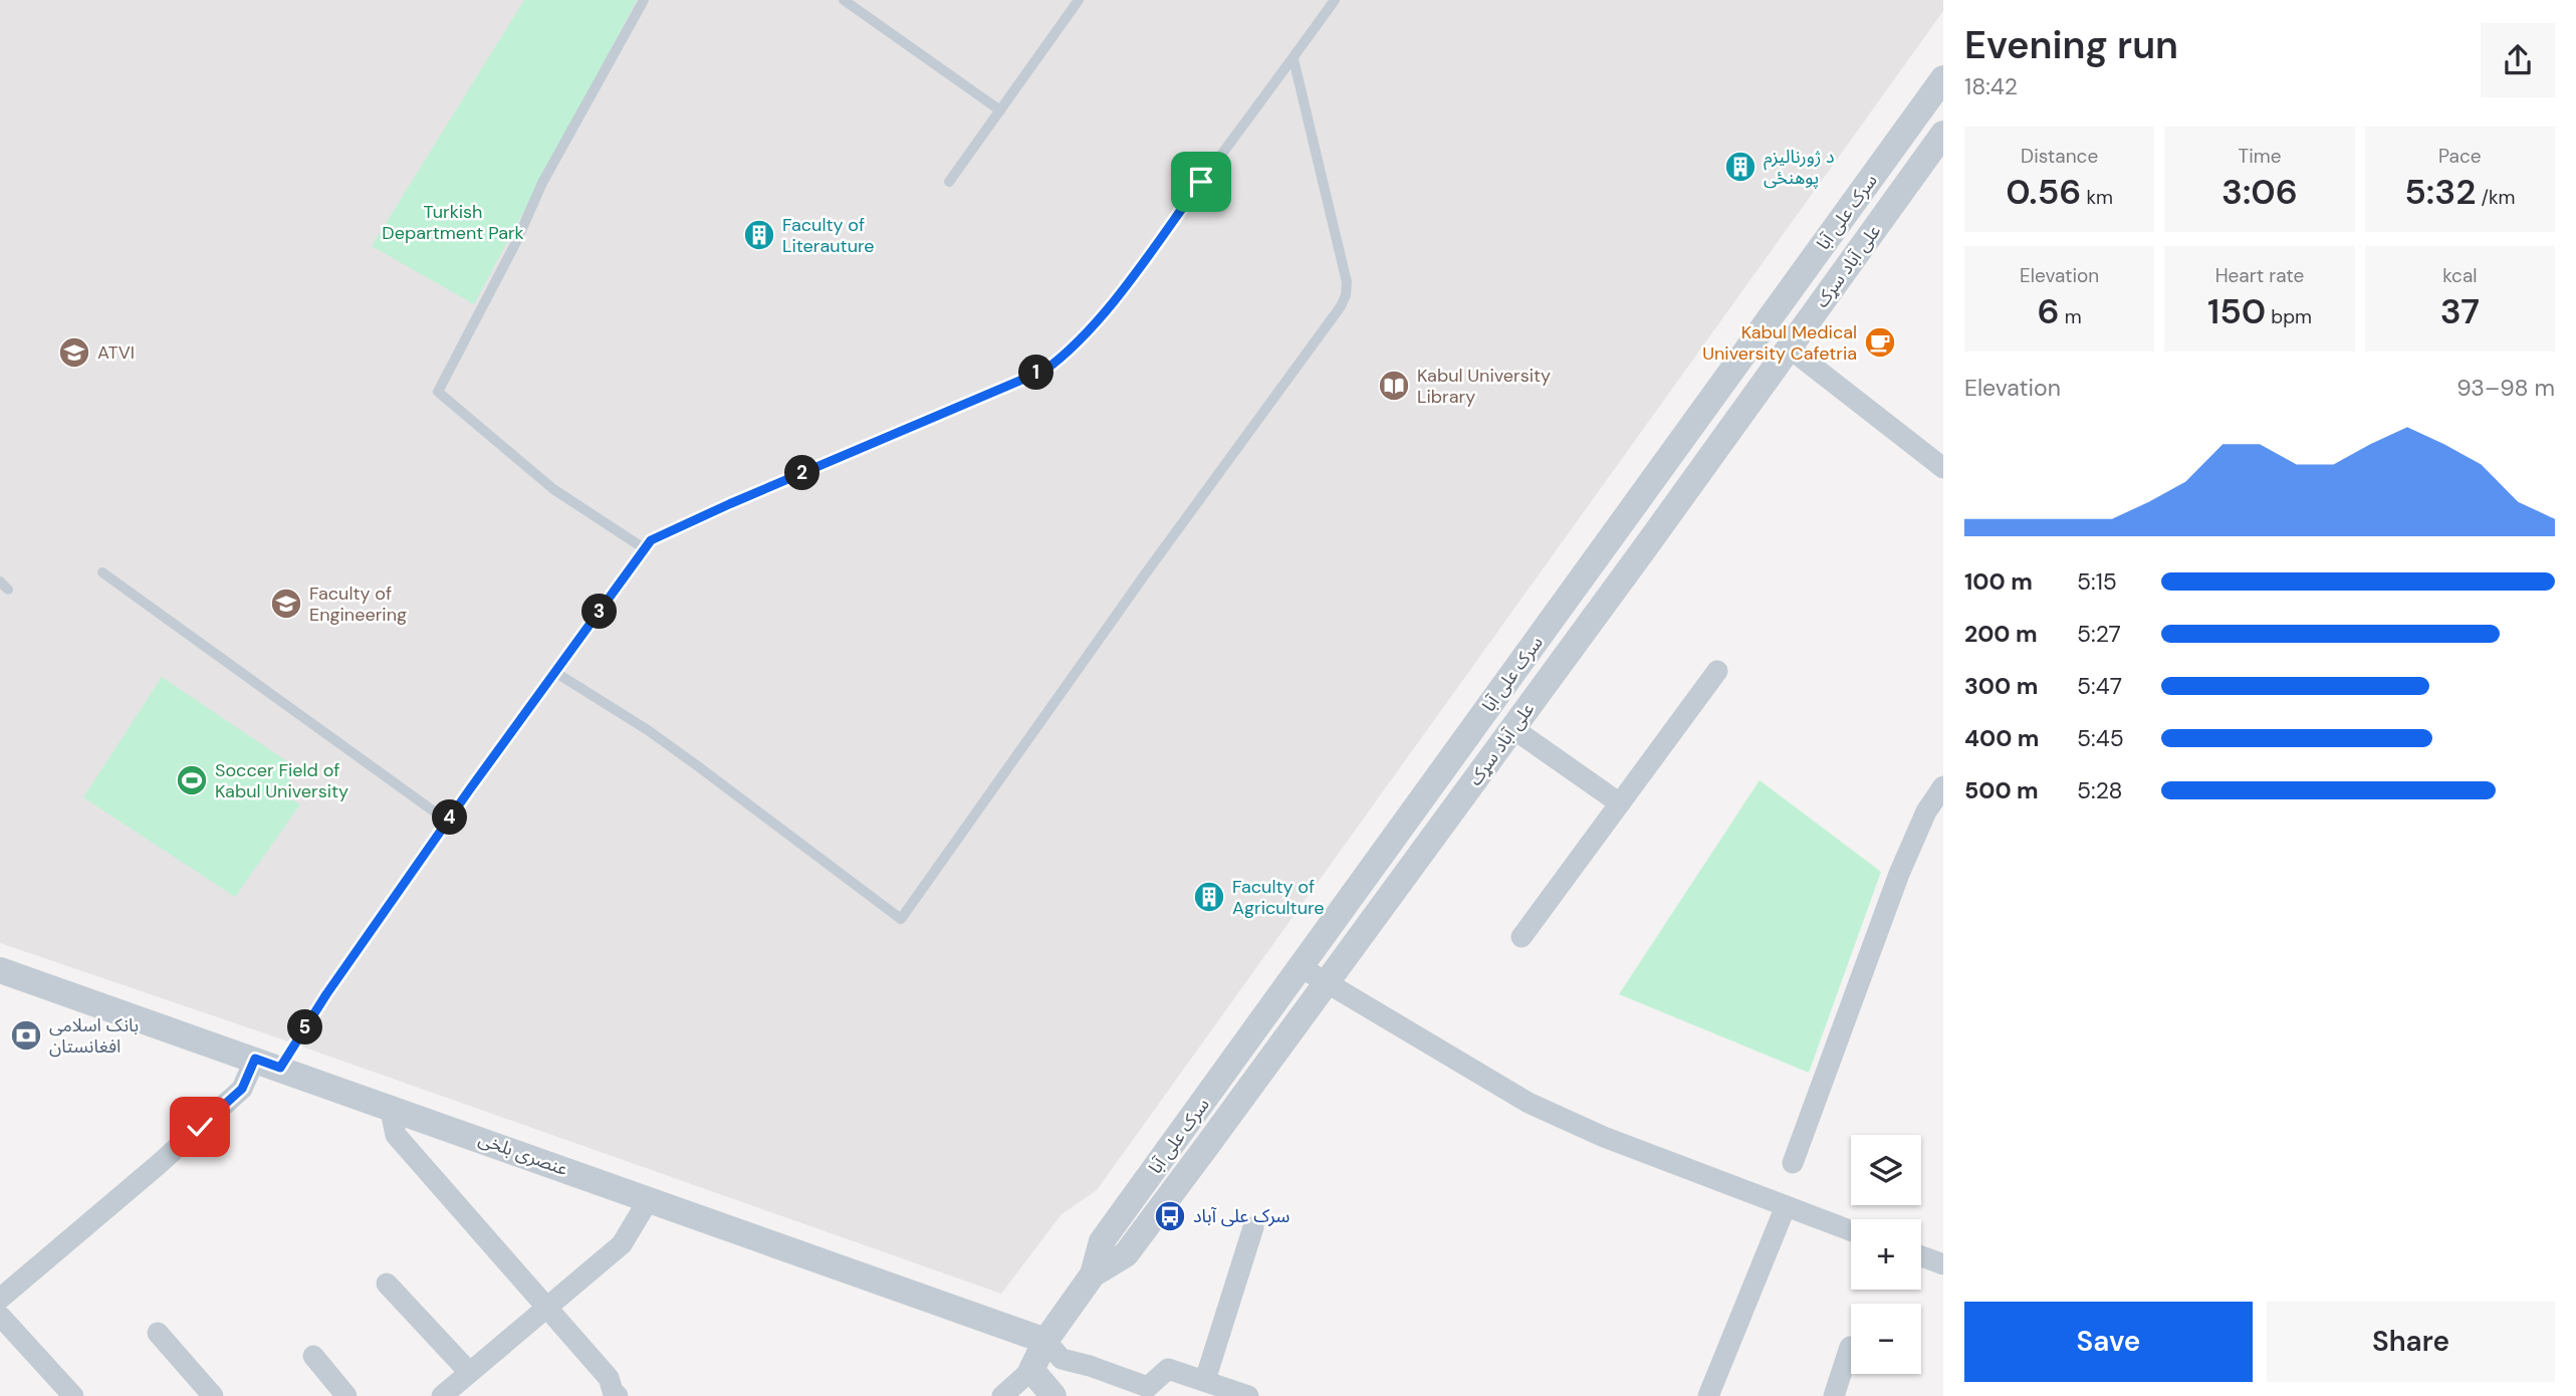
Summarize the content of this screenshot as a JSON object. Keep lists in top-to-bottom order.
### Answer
{
  "streets": {
    "street": ["سرک علی آبا", "علی آباد سړک", "عنصری بلخی"]
  },
  "crossings": [
    ["سرک علی آبا", "علی آباد سړک"],
    ["علی آباد سړک", "عنصری بلخی"]
  ],
  "parks": ["Turkish Department Park"],
  "places": {
    "building": ["د ژورنالیزم پوهنحٔی", "Faculty of Literauture", "Faculty of Agriculture"],
    "cafe": ["Kabul Medical University Cafetria"],
    "school or university": ["ATVI", "Faculty of Engineering"],
    "library": ["Kabul University Library"],
    "sports": ["Soccer Field of Kabul University"],
    "bank": ["بانک اسلامی افغانستان"],
    "bus stop": ["سرک علی آباد"]
  },
  "page": {
    "heading": ["Evening run", "18:42"],
    "stats": [
      ["Distance", "0.56 km"],
      ["Time", "3:06"],
      ["Pace", "5:32 /km"],
      ["Elevation", "6 m"],
      ["Heart rate", "150 bpm"],
      ["kcal", "37"]
    ],
    "pins": [
      "1",
      "2",
      "3",
      "4",
      "5"
    ],
    "chart": ["Elevation", "93–98 m"],
    "list": [
      {
        "name": "100 m",
        "note": "5:15"
      },
      {
        "name": "200 m",
        "note": "5:27"
      },
      {
        "name": "300 m",
        "note": "5:47"
      },
      {
        "name": "400 m",
        "note": "5:45"
      },
      {
        "name": "500 m",
        "note": "5:28"
      }
    ],
    "map_buttons": ["+", "−"],
    "buttons": ["Save", "Share"]
  }
}
